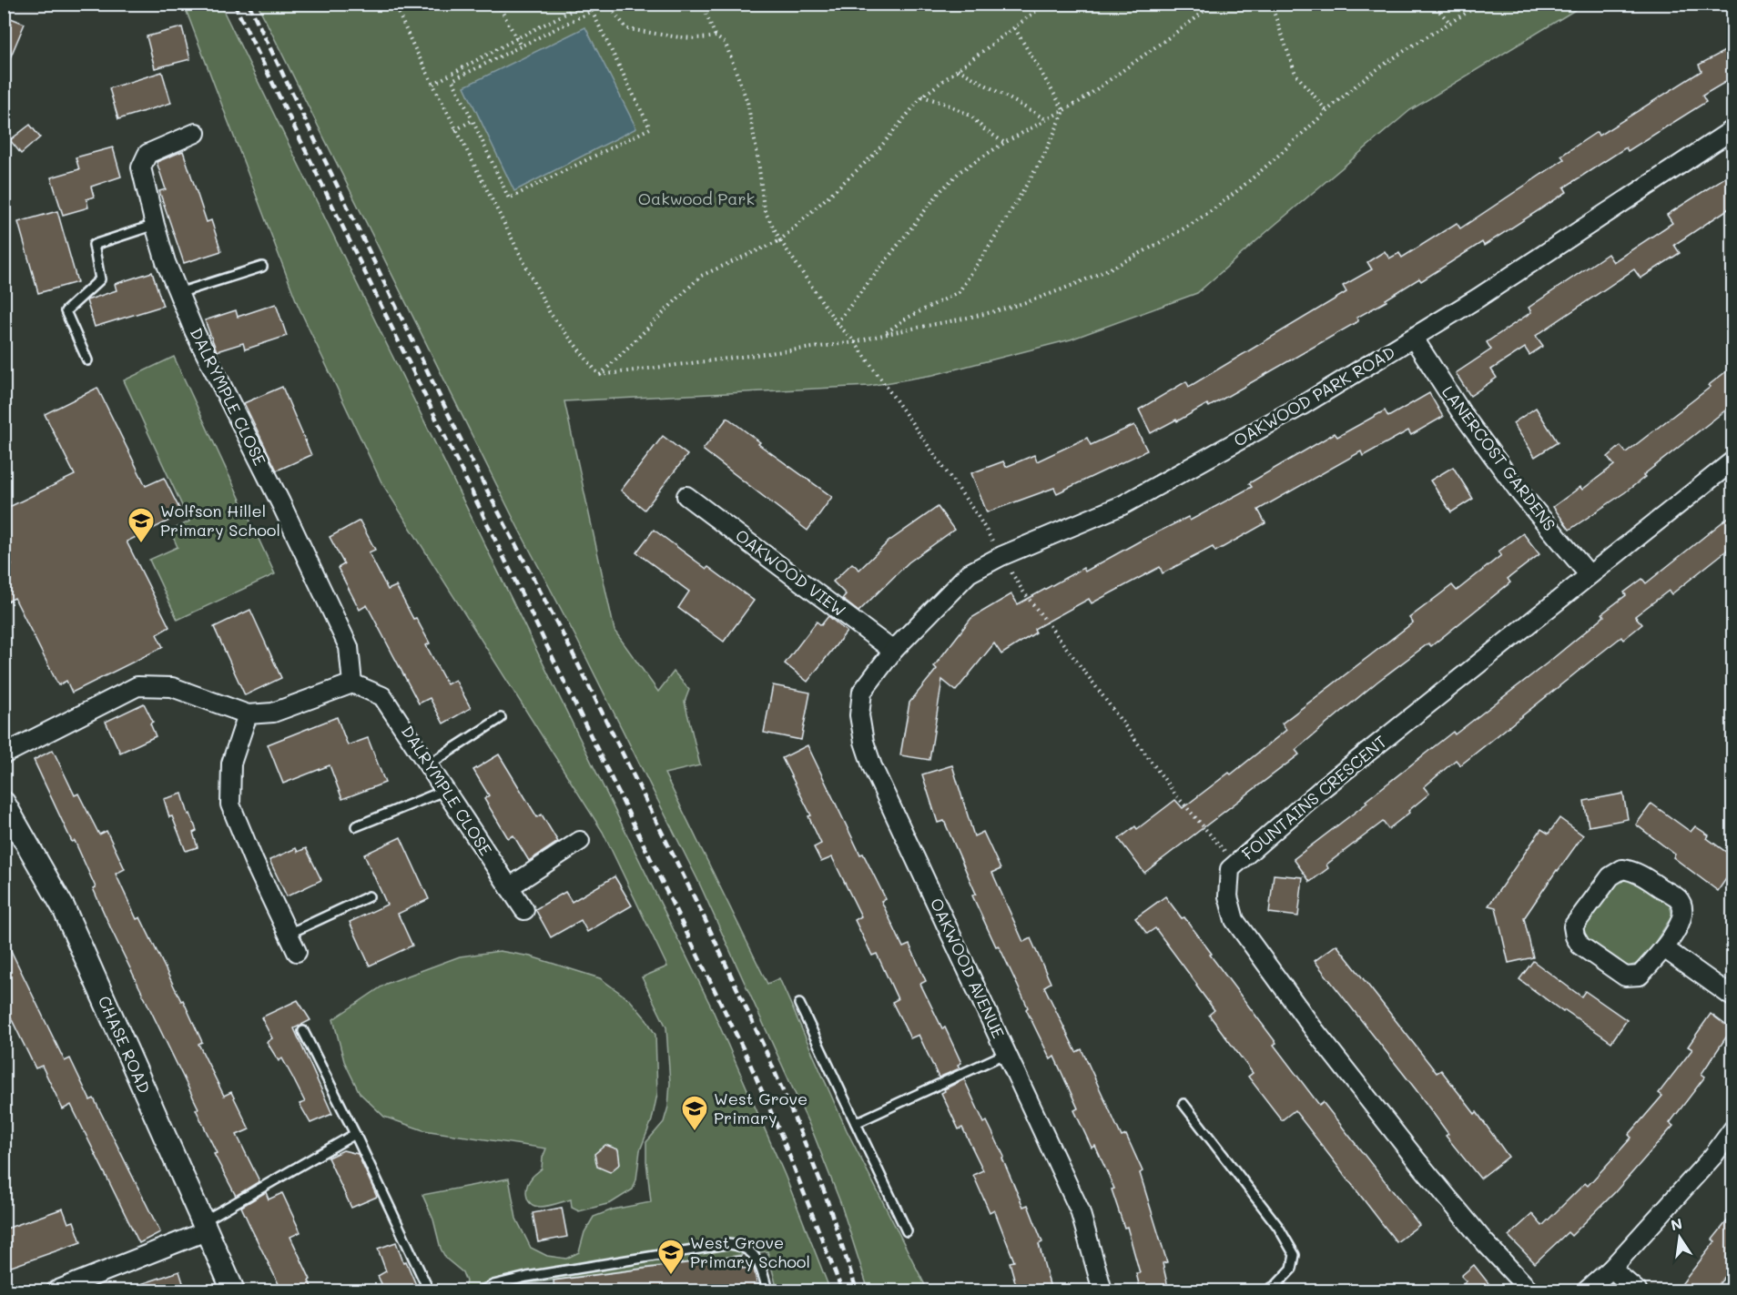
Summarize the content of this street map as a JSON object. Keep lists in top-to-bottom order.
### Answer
{
  "streets": {
    "street": [
      "DALRYMPLE CLOSE",
      "OAKWOOD PARK ROAD",
      "LANERCOST GARDENS",
      "OAKWOOD VIEW",
      "FOUNTAINS CRESCENT",
      "OAKWOOD AVENUE",
      "CHASE ROAD"
    ]
  },
  "crossings": [
    ["OAKWOOD PARK ROAD", "LANERCOST GARDENS"],
    ["OAKWOOD PARK ROAD", "OAKWOOD VIEW"],
    ["OAKWOOD PARK ROAD", "OAKWOOD AVENUE"],
    ["LANERCOST GARDENS", "FOUNTAINS CRESCENT"],
    ["OAKWOOD VIEW", "OAKWOOD AVENUE"]
  ],
  "parks": ["Oakwood Park"],
  "places": {
    "school or university": ["Wolfson Hillel Primary School", "West Grove Primary", "West Grove Primary School"]
  },
  "north": "top"
}
